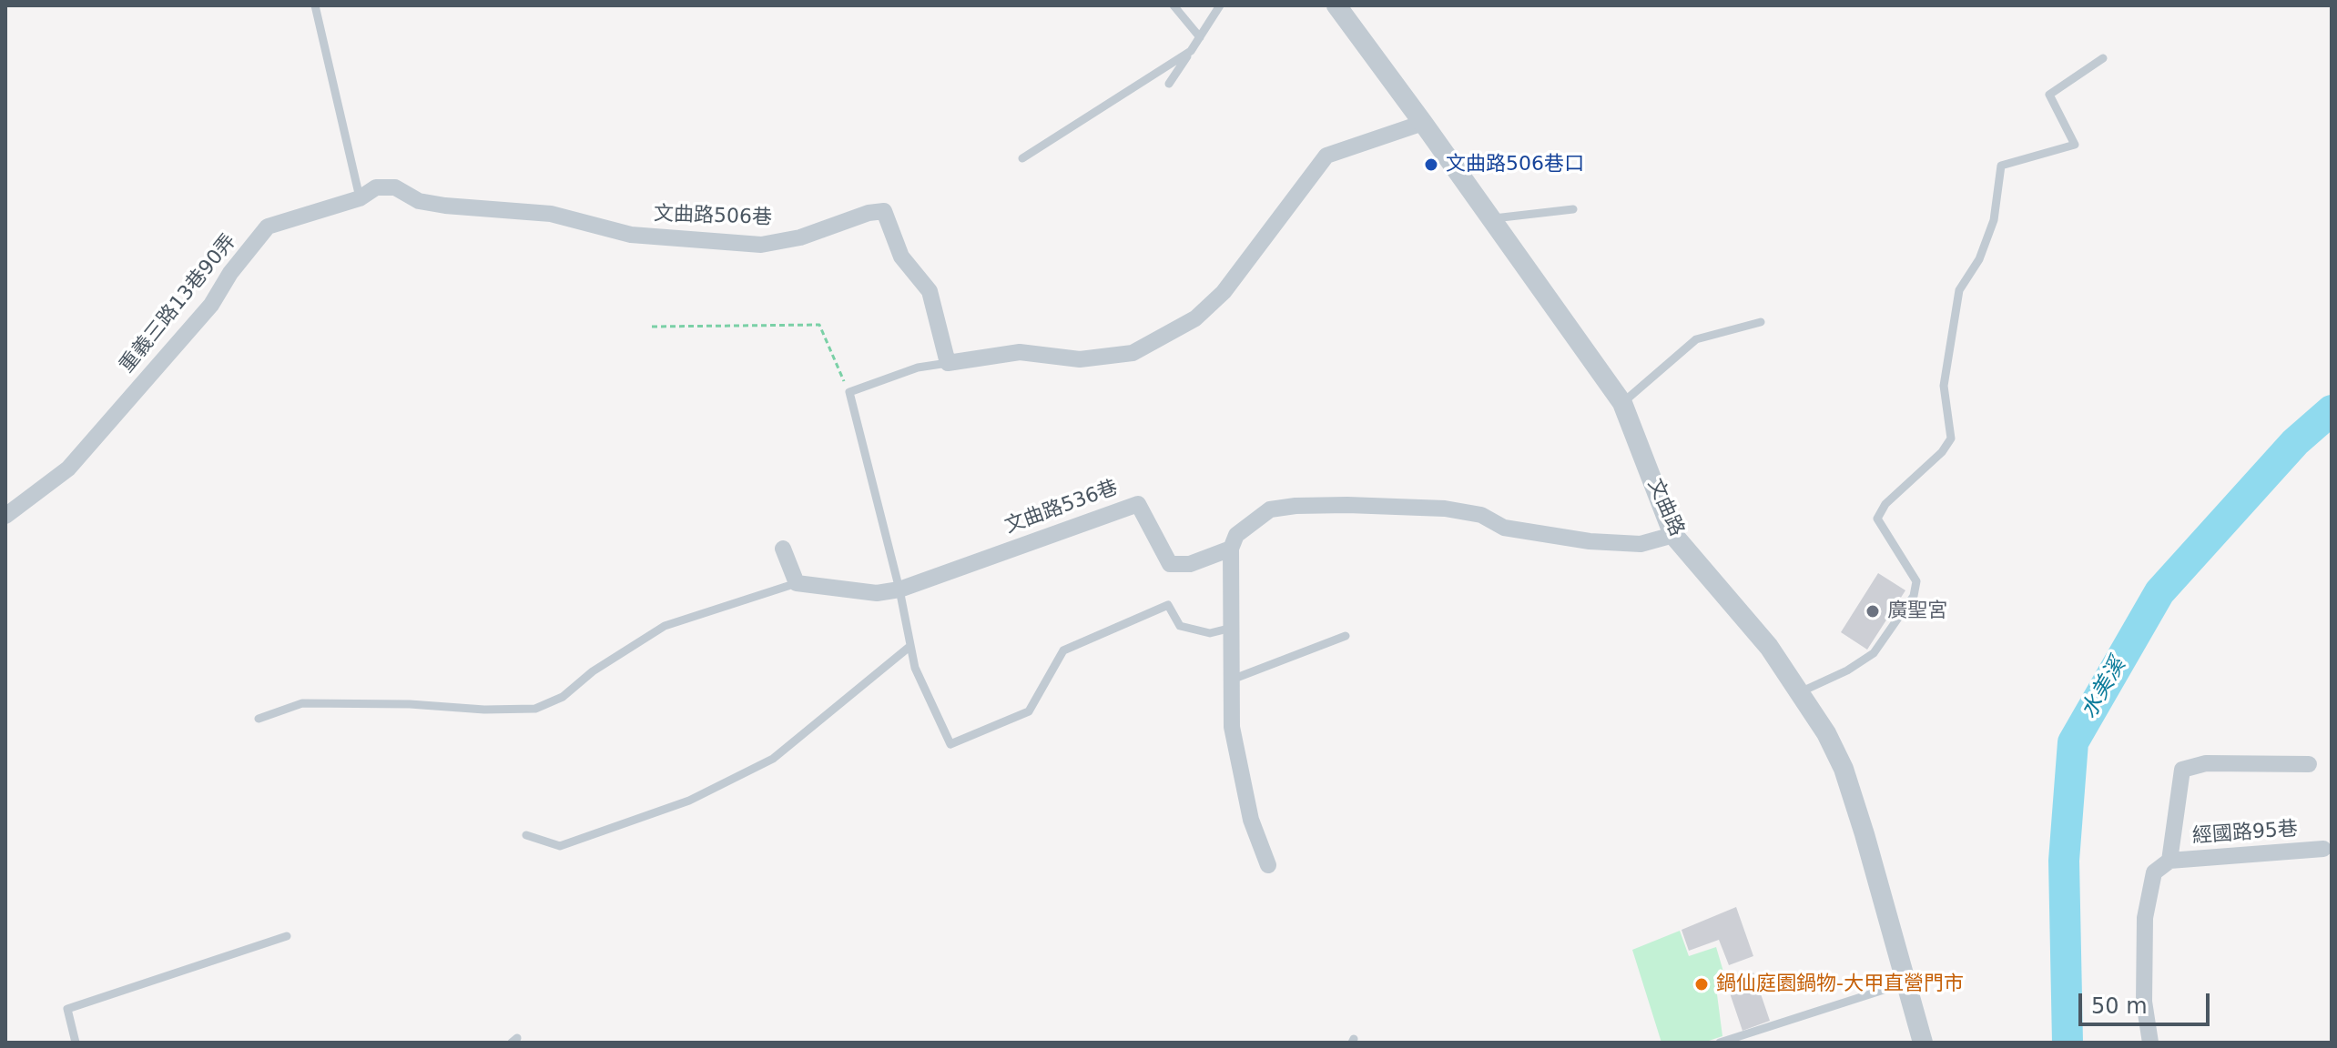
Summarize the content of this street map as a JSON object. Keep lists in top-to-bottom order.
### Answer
{
  "streets": {
    "street": [
      "文曲路506巷",
      "重義三路13巷90弄",
      "文曲路536巷",
      "文曲路",
      "經國路95巷"
    ]
  },
  "crossings": [
    ["文曲路506巷", "重義三路13巷90弄"],
    ["文曲路536巷", "文曲路"]
  ],
  "water": ["水美溪"],
  "places": ["文曲路506巷口", "廣聖宮", "鍋仙庭園鍋物-大甲直營門市"],
  "scale_bar": "50 m"
}
